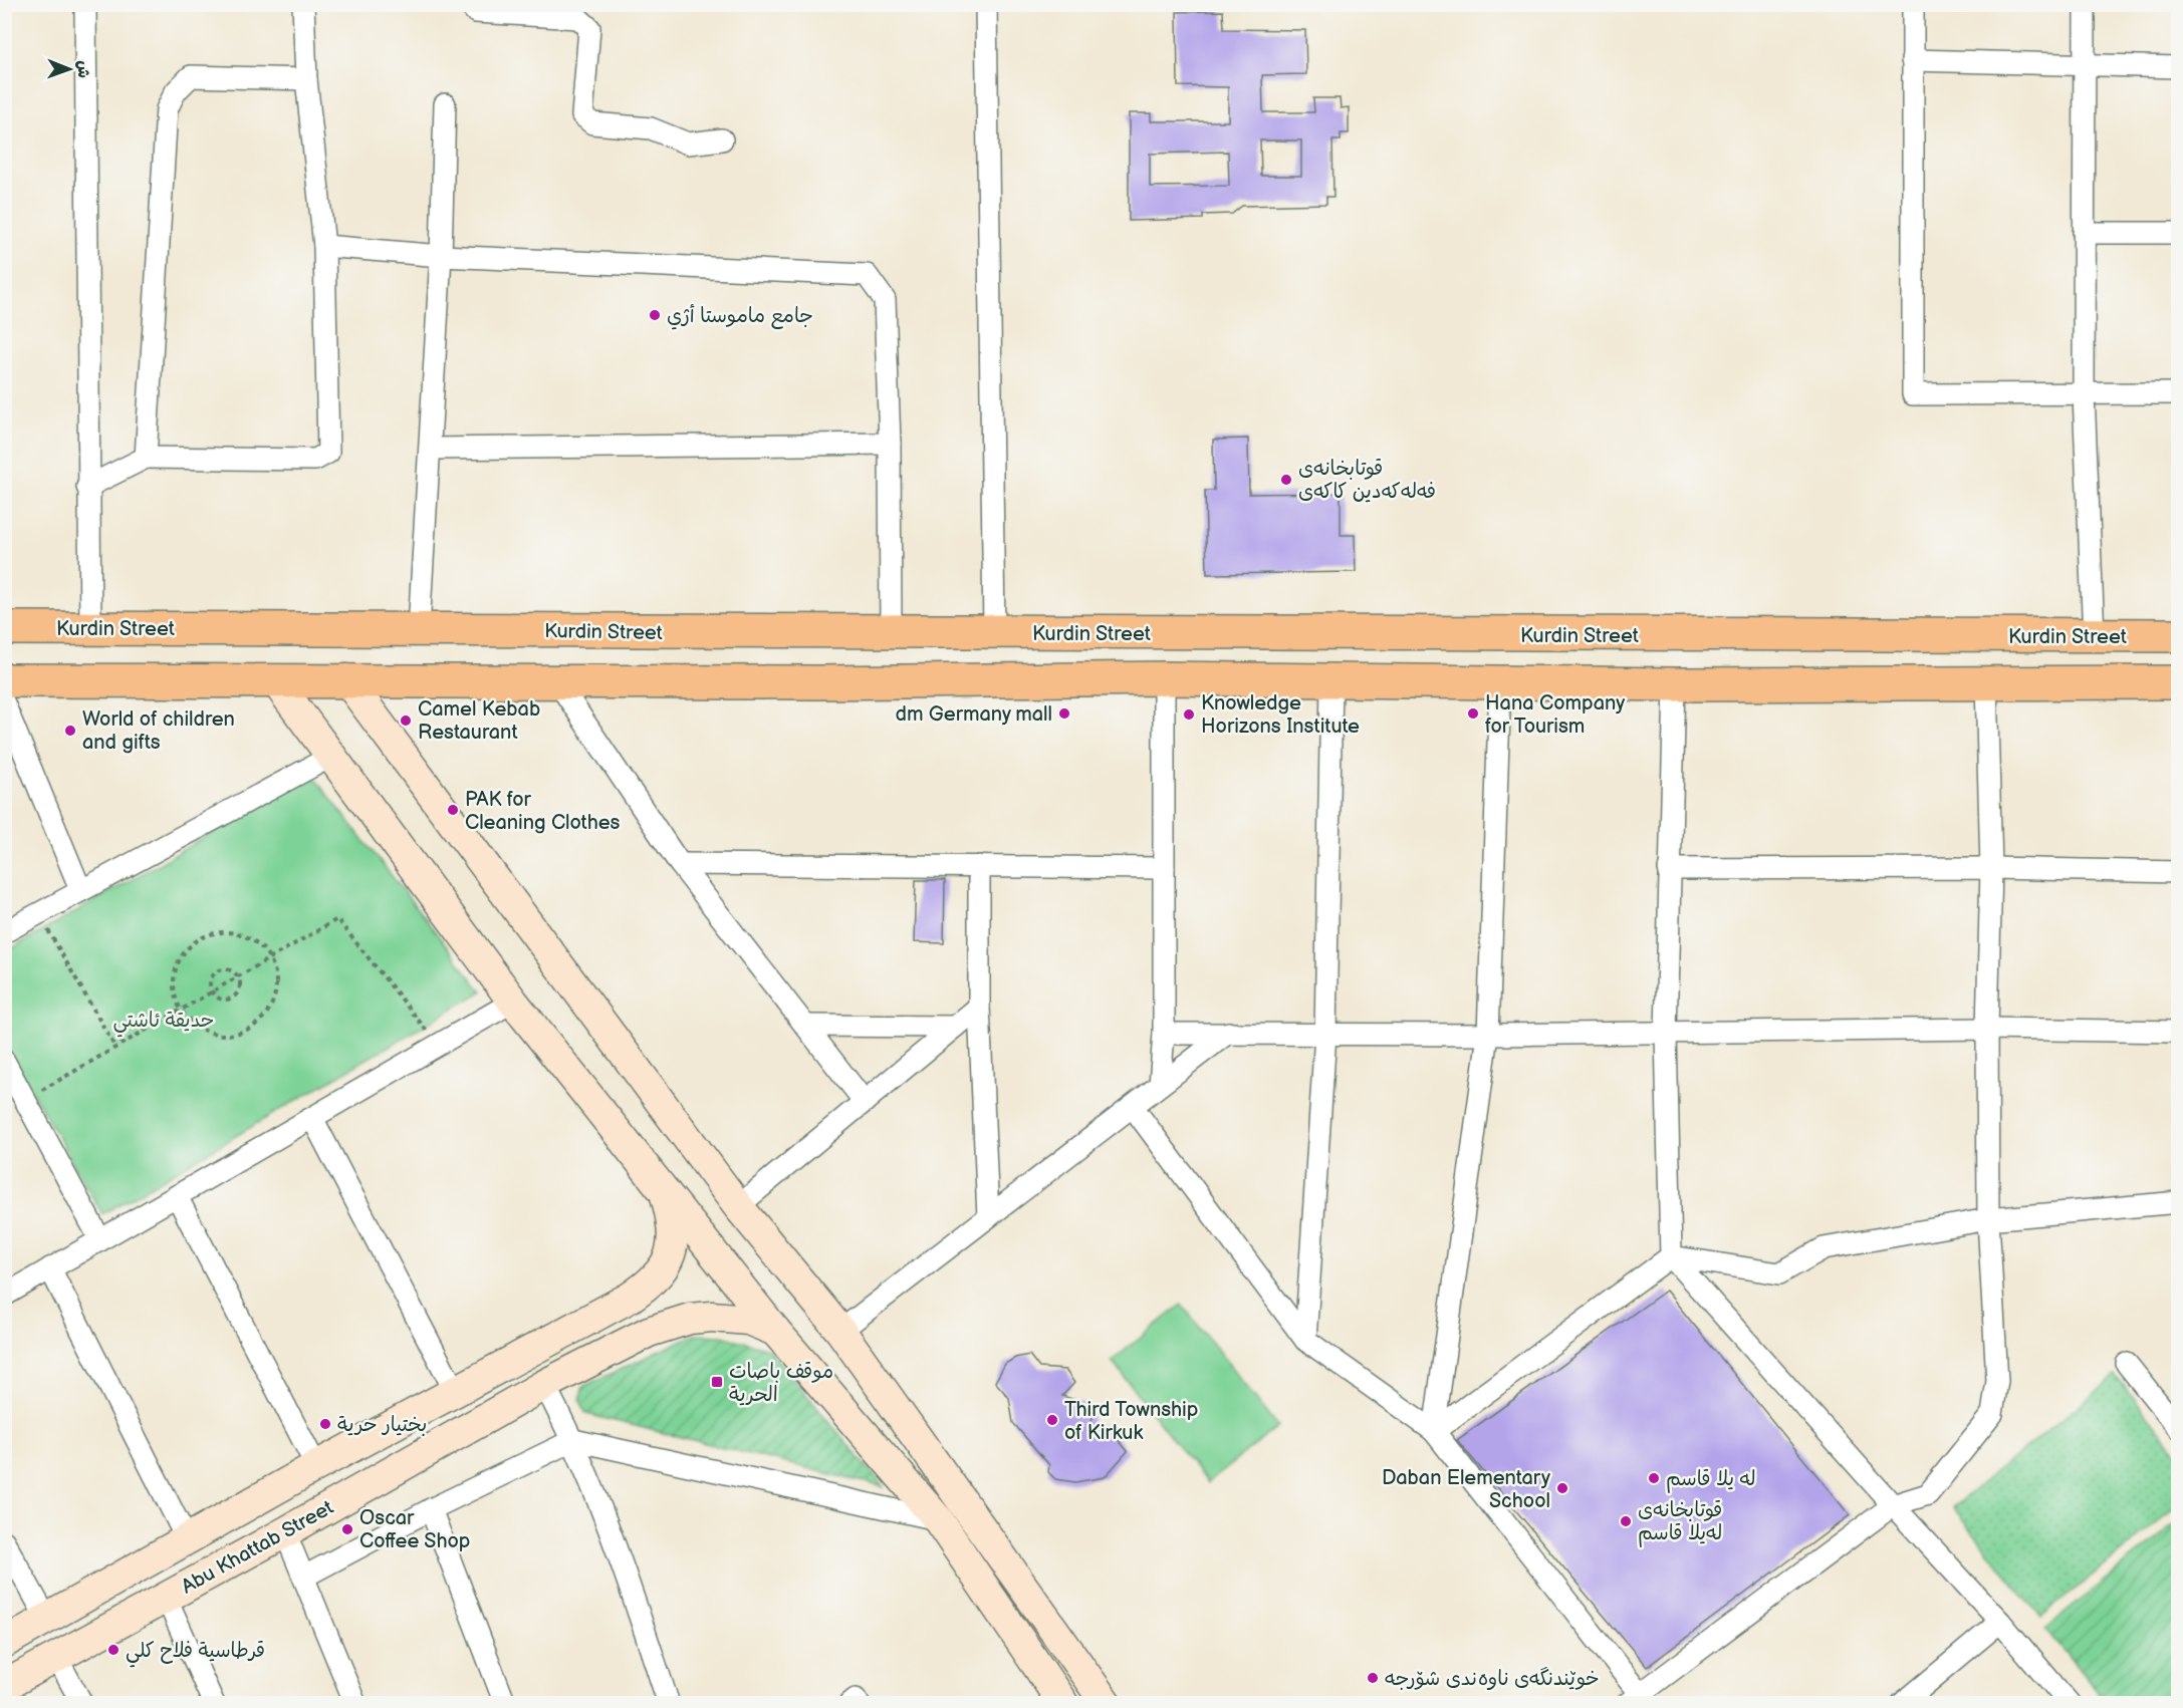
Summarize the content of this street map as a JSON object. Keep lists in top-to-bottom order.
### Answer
{
  "streets": {
    "main road": ["Kurdin Street", "Abu Khattab Street"]
  },
  "parks": ["حديقة ئاشتي"],
  "places": {
    "other": [
      "جامع ماموستا أژي",
      "قوتابخانەی فەلەکەدین کاکەی",
      "dm Germany mall",
      "Hana Company for Tourism",
      "Knowledge Horizons Institute",
      "Camel Kebab Restaurant",
      "World of children and gifts",
      "PAK for Cleaning Clothes",
      "Third Township of Kirkuk",
      "بختيار حرية",
      "له يلا قاسم",
      "Daban Elementary School",
      "قوتابخانەی لەیلا قاسم",
      "Oscar Coffee Shop",
      "قرطاسية فلاح كلي",
      "خوێندنگەی ناوەندی شۆرجە"
    ],
    "transit": ["موقف باصات الحریة"]
  },
  "north": "right"
}
